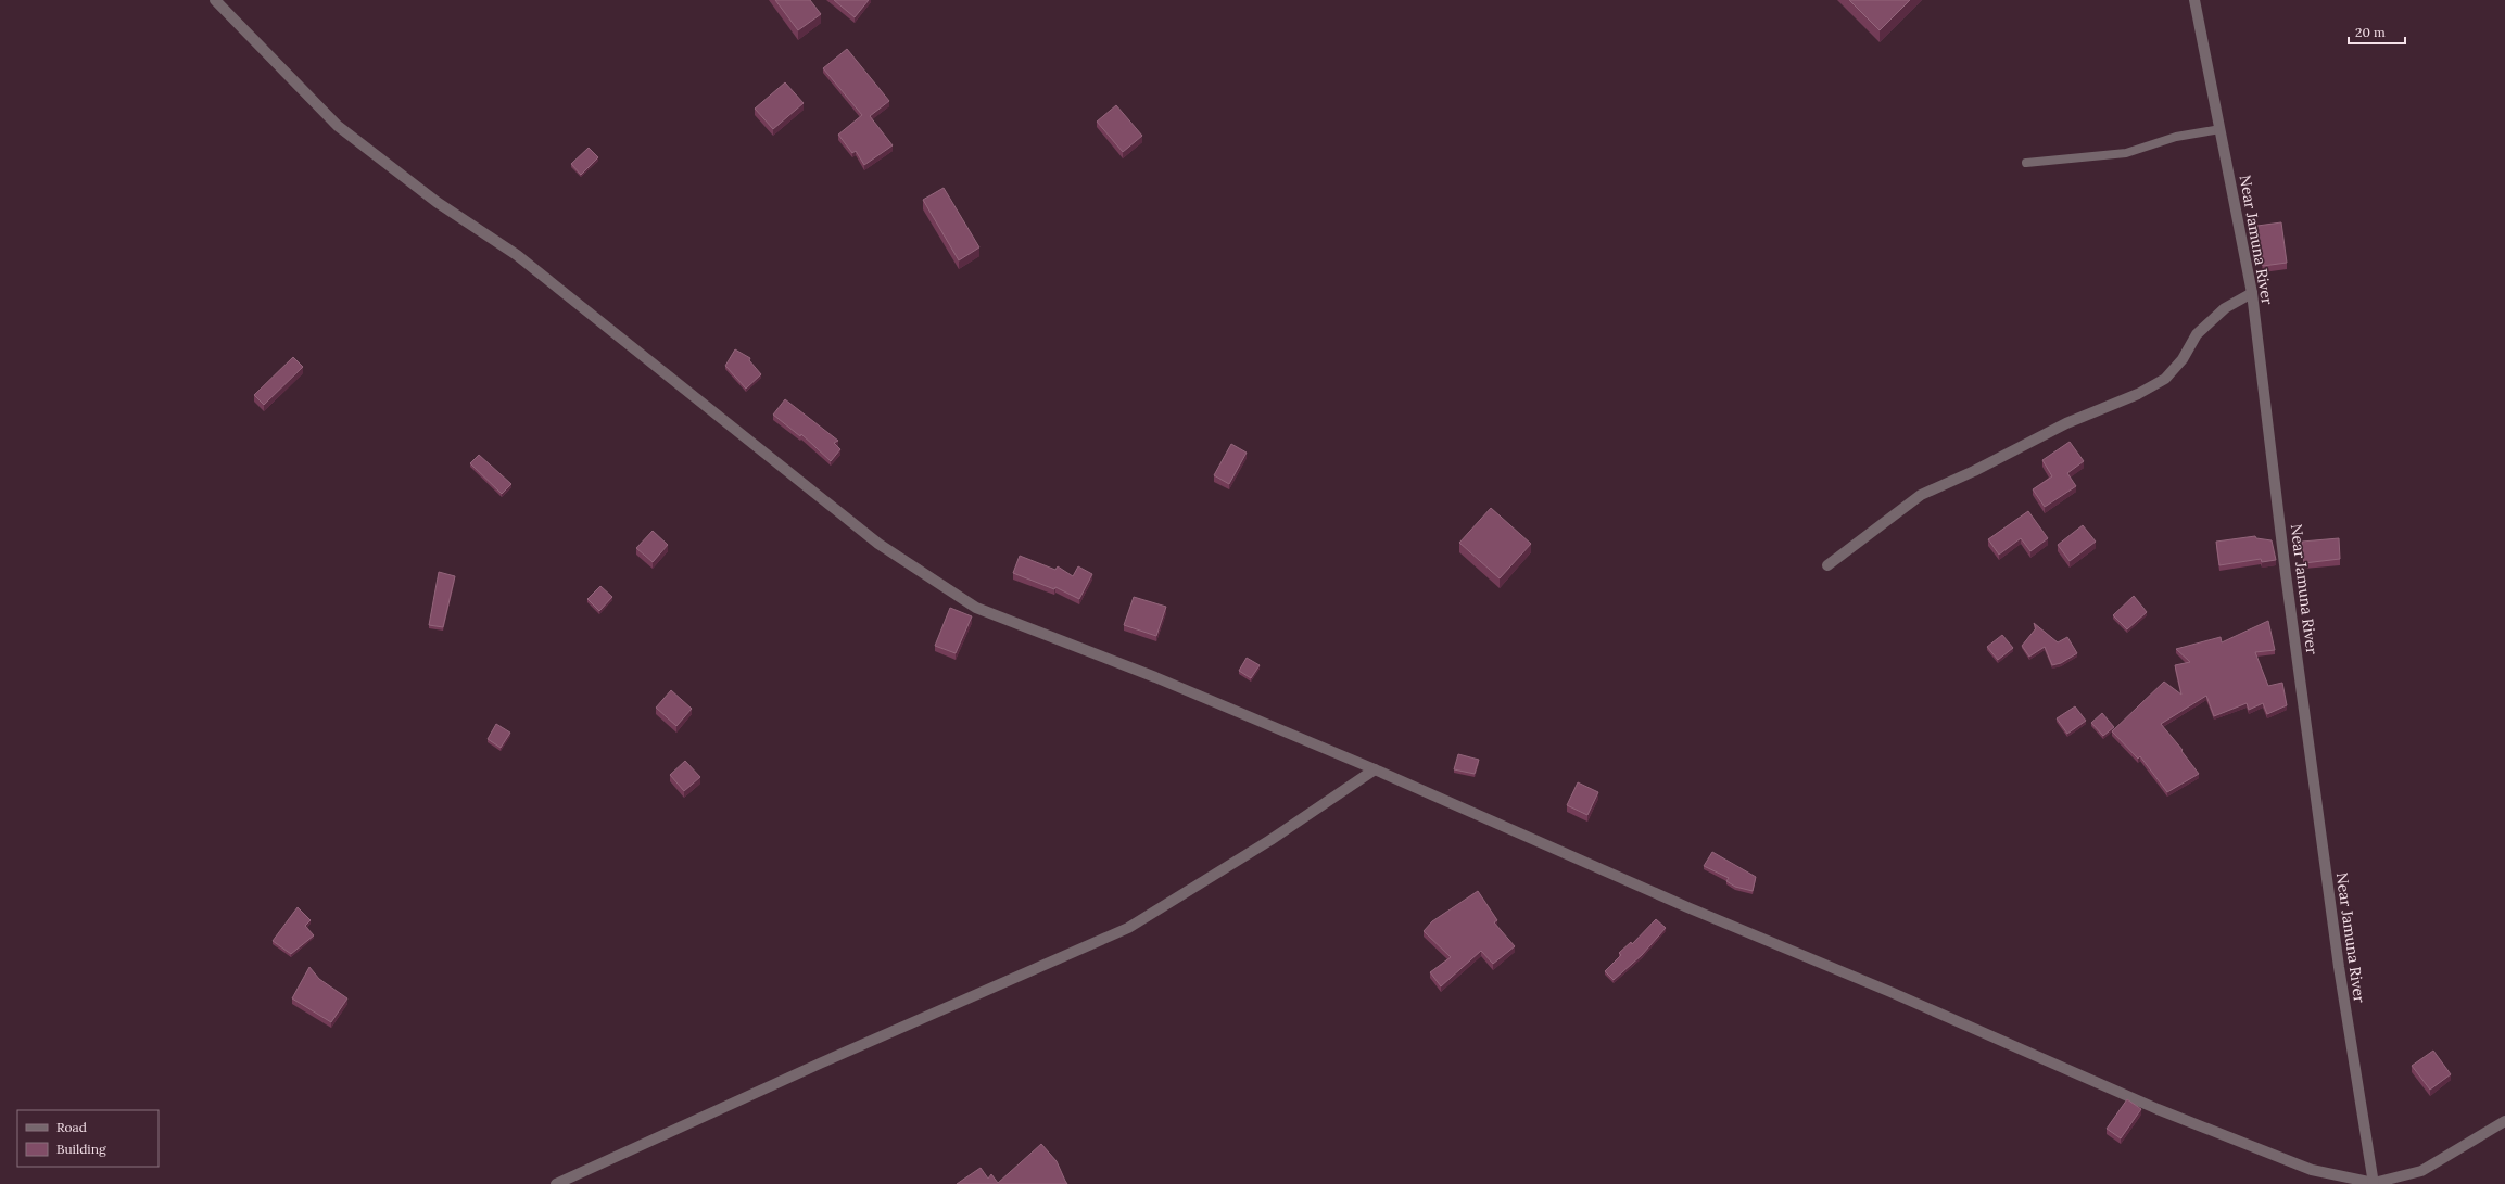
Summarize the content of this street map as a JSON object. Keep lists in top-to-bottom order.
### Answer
{
  "streets": {
    "street": ["Near Jamuna River"]
  },
  "legend": ["Road", "Building"],
  "scale_bar": "20 m"
}
